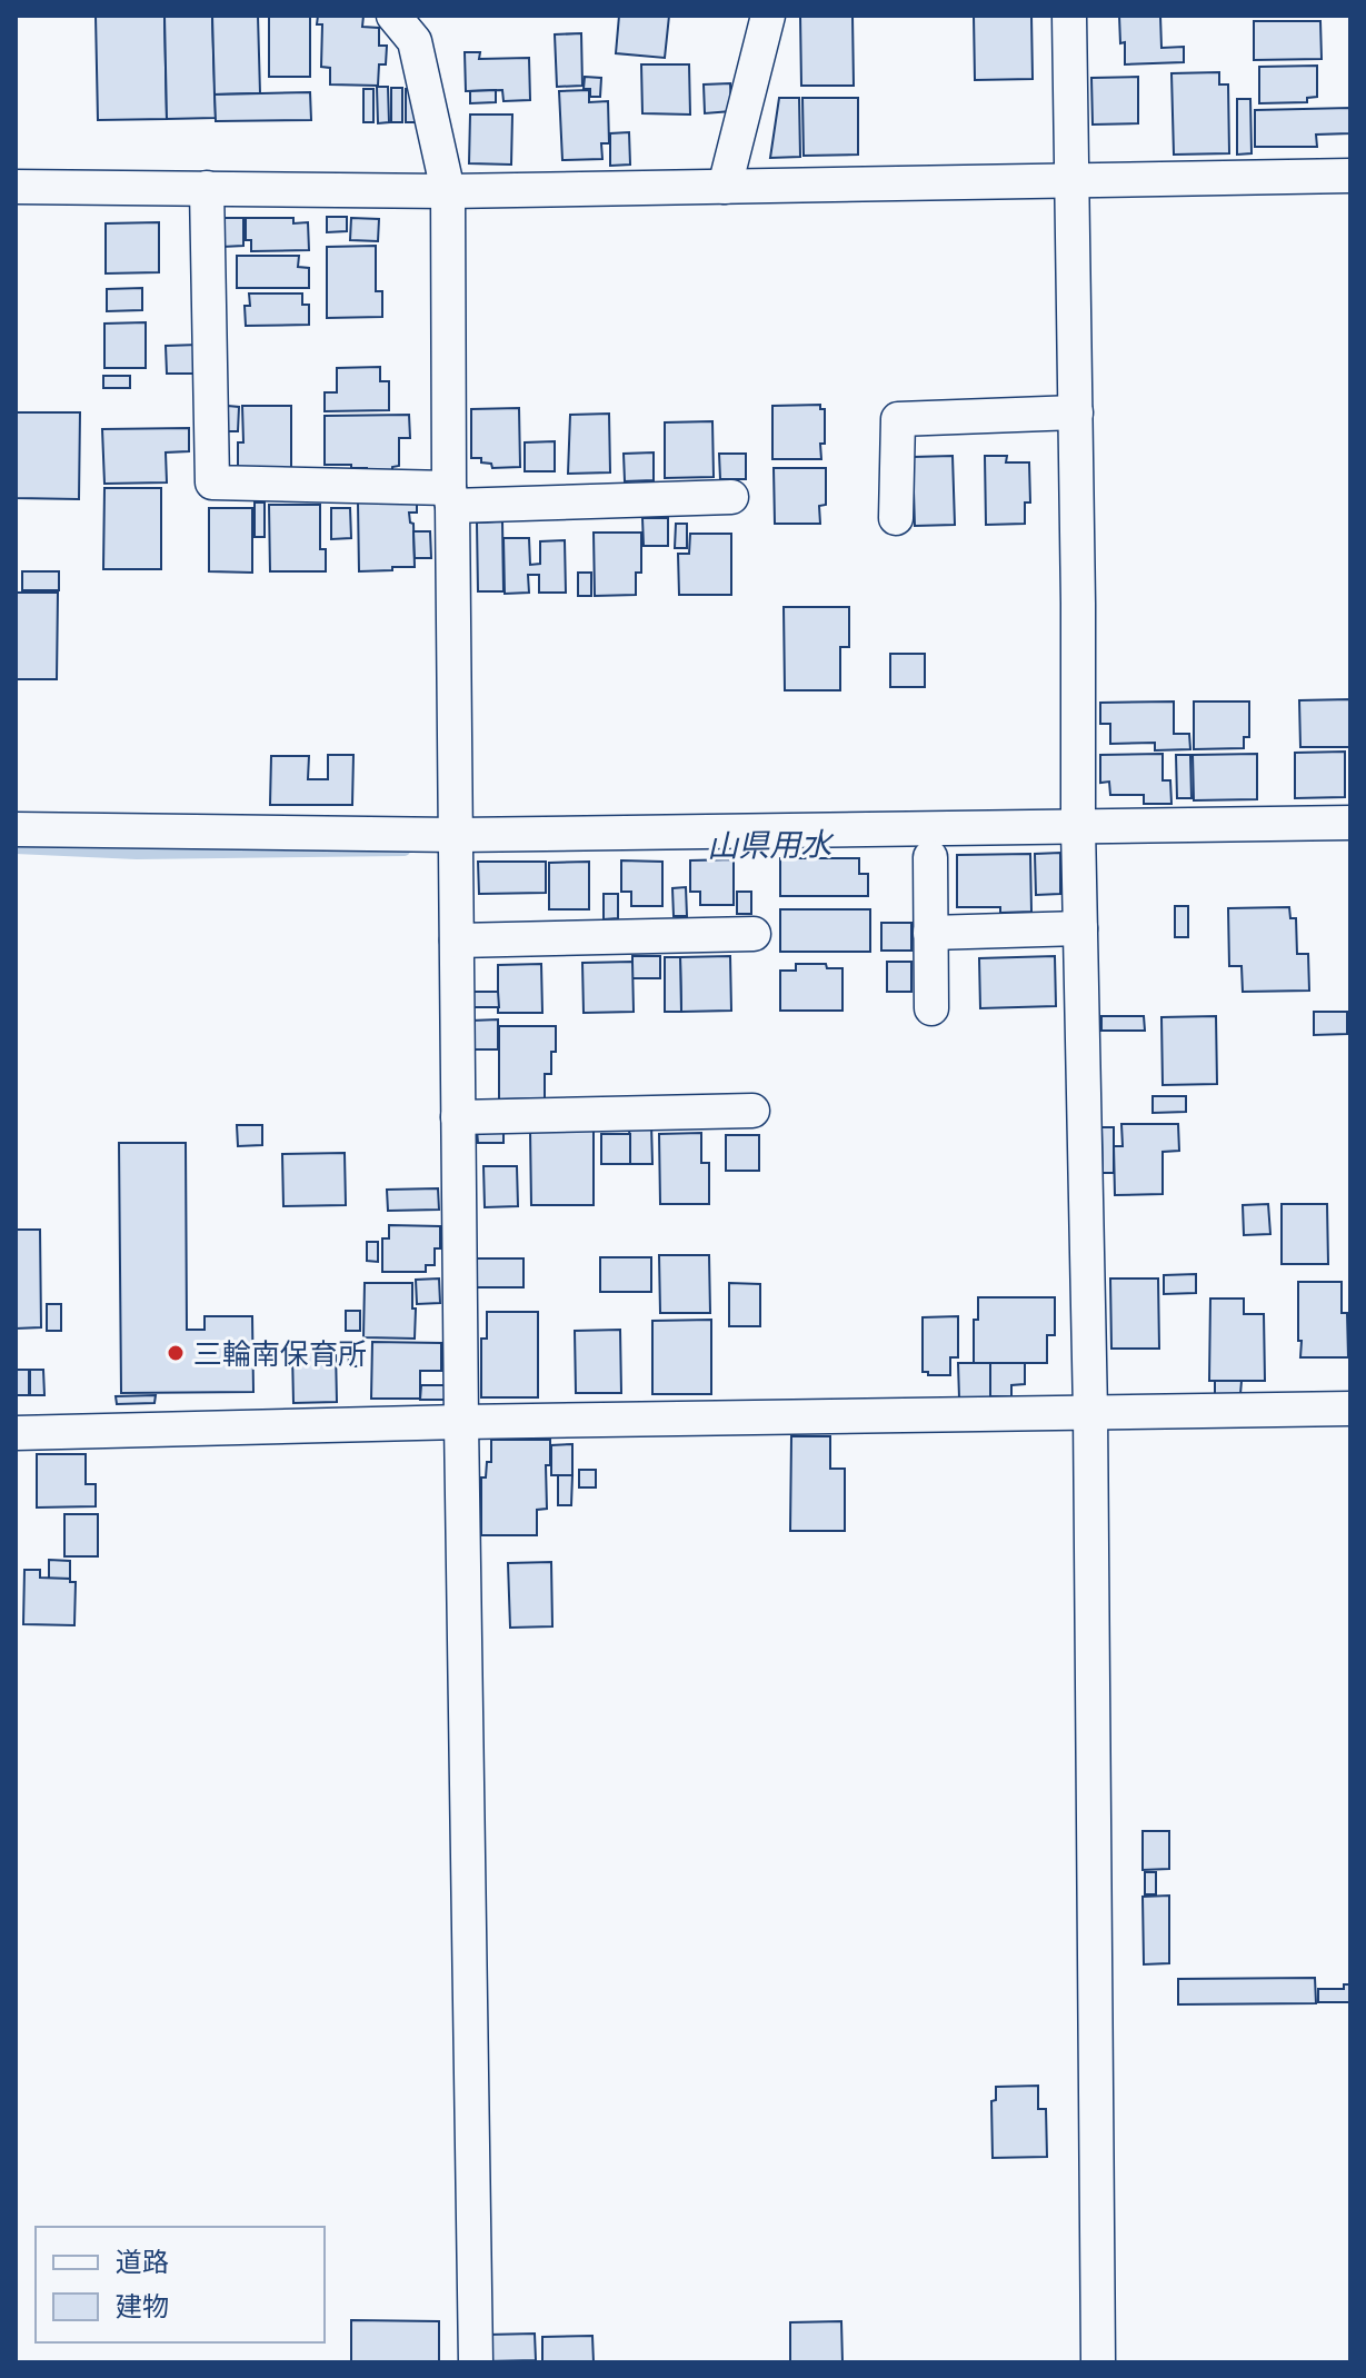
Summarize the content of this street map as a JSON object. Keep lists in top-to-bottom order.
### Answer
{
  "water": ["山県用水"],
  "places": ["三輪南保育所"],
  "legend": ["道路", "建物"]
}
